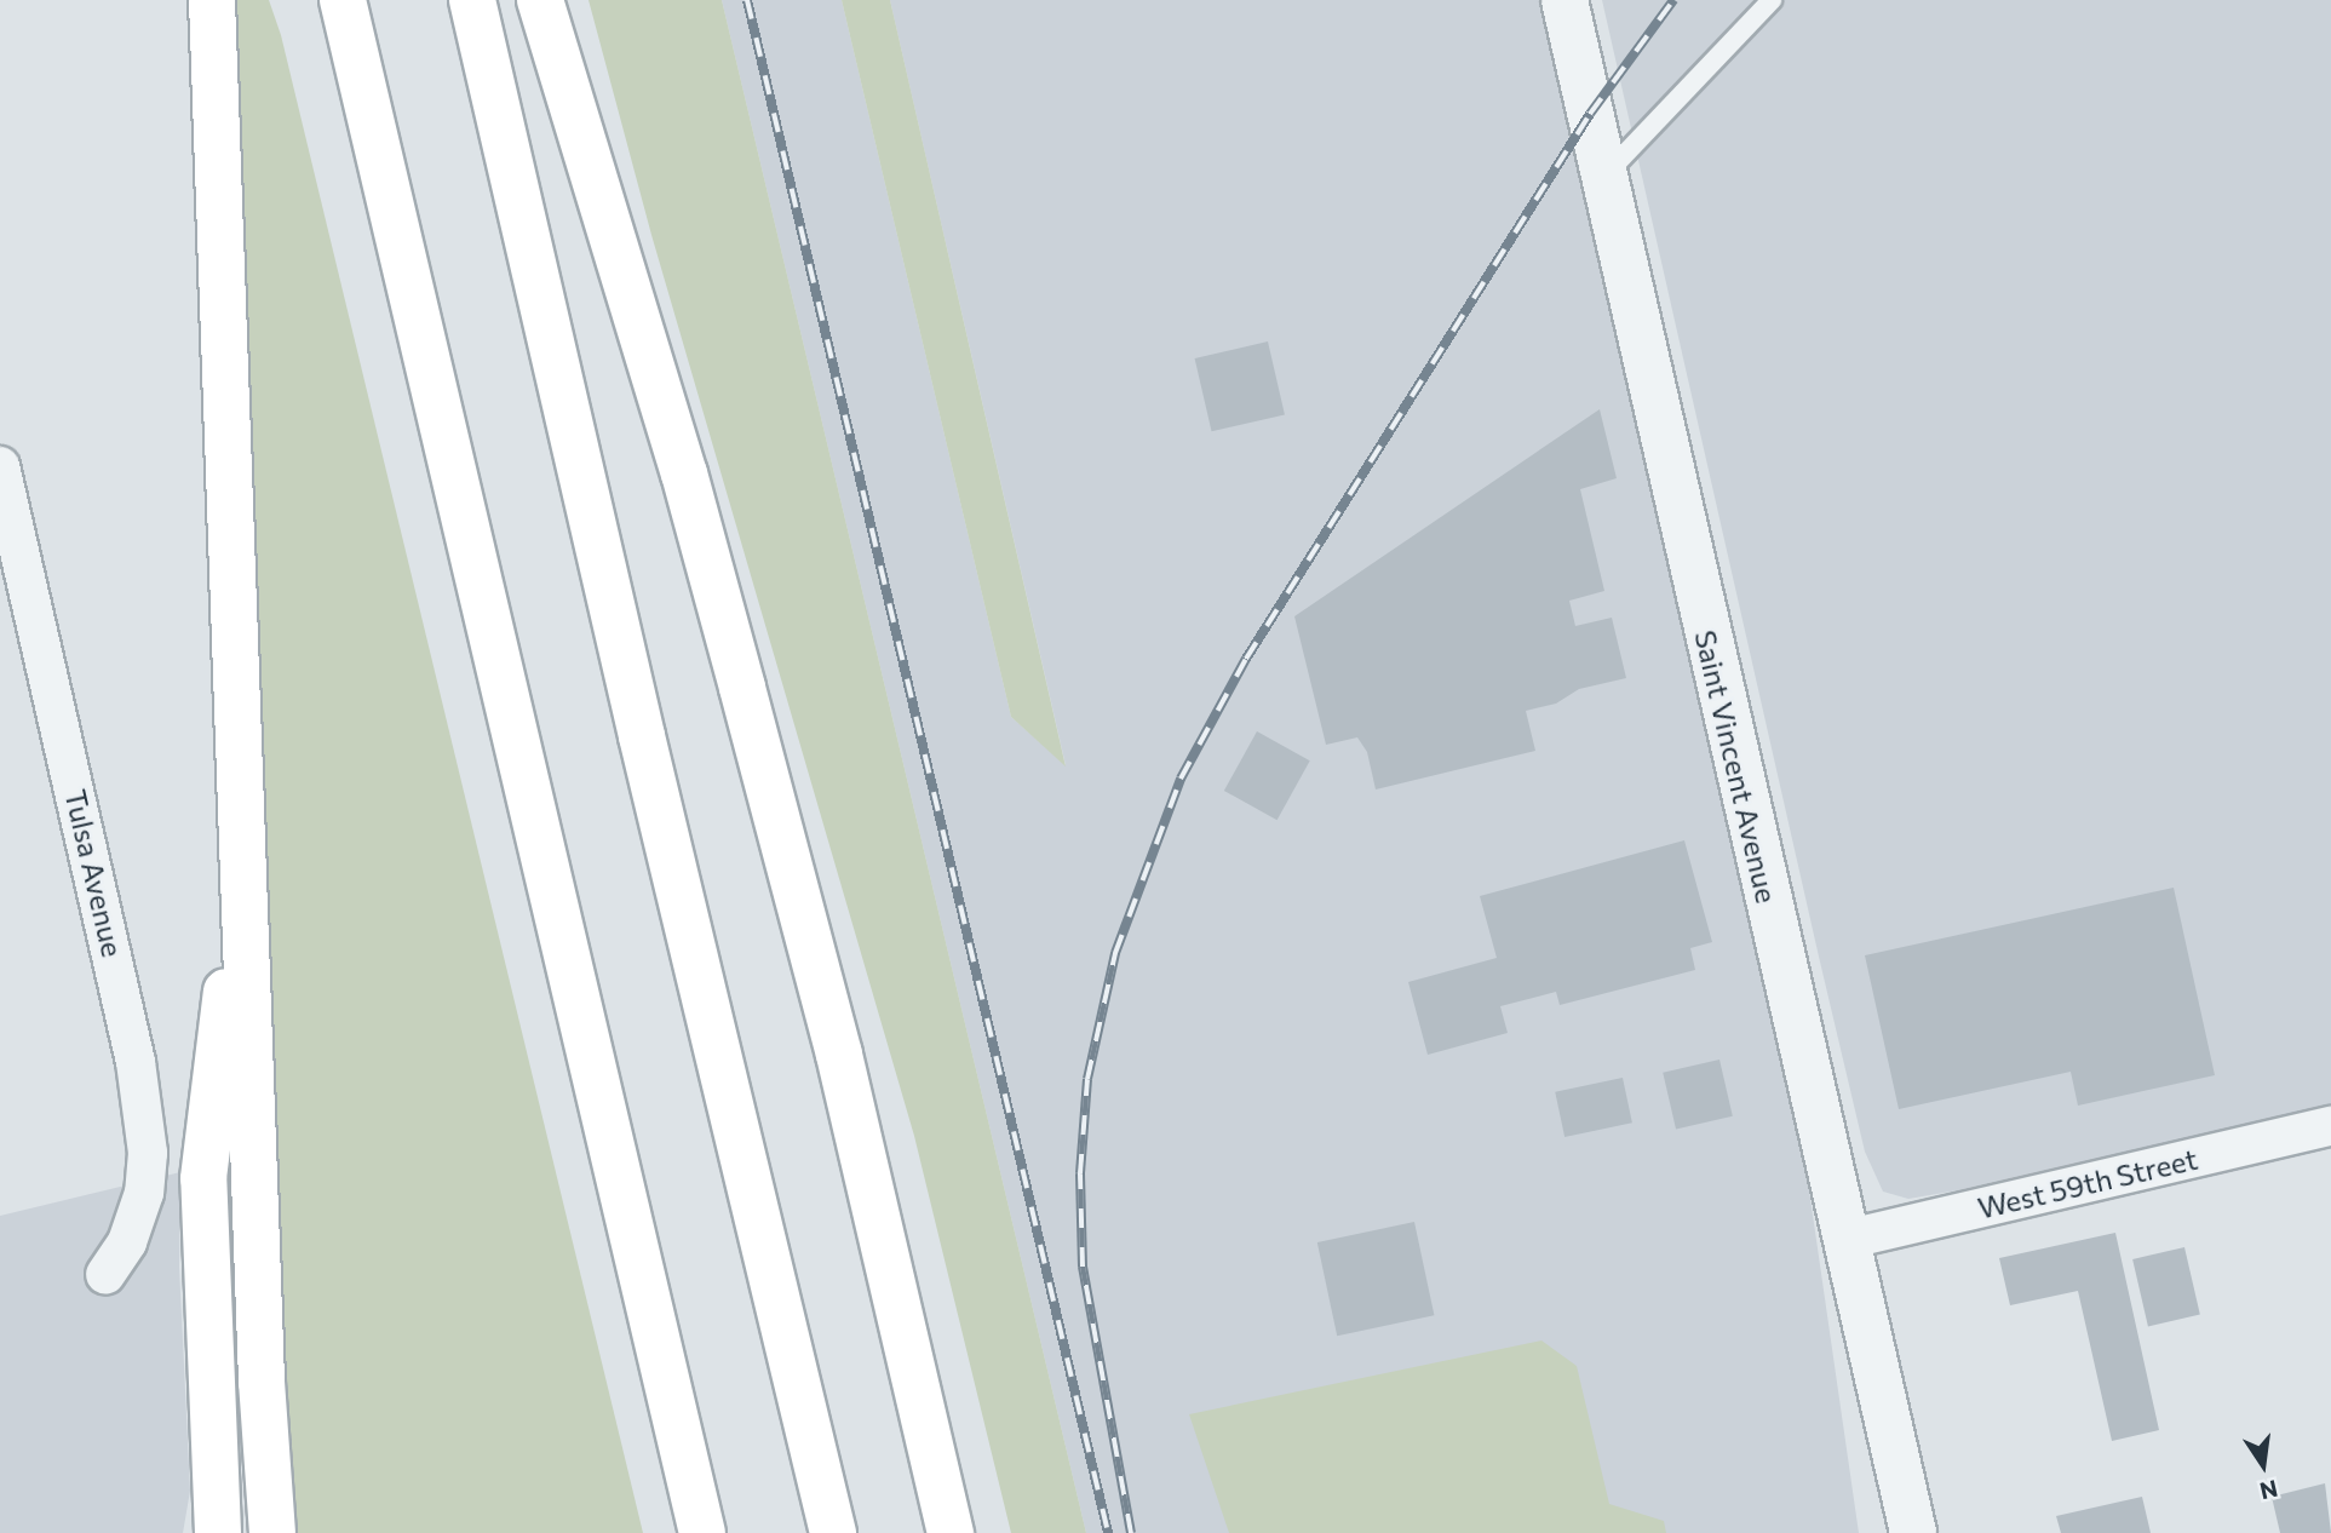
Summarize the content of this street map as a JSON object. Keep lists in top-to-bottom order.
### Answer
{
  "streets": {
    "street": ["Saint Vincent Avenue", "Tulsa Avenue", "West 59th Street"]
  },
  "crossings": [
    ["Saint Vincent Avenue", "West 59th Street"]
  ],
  "north": "bottom"
}
